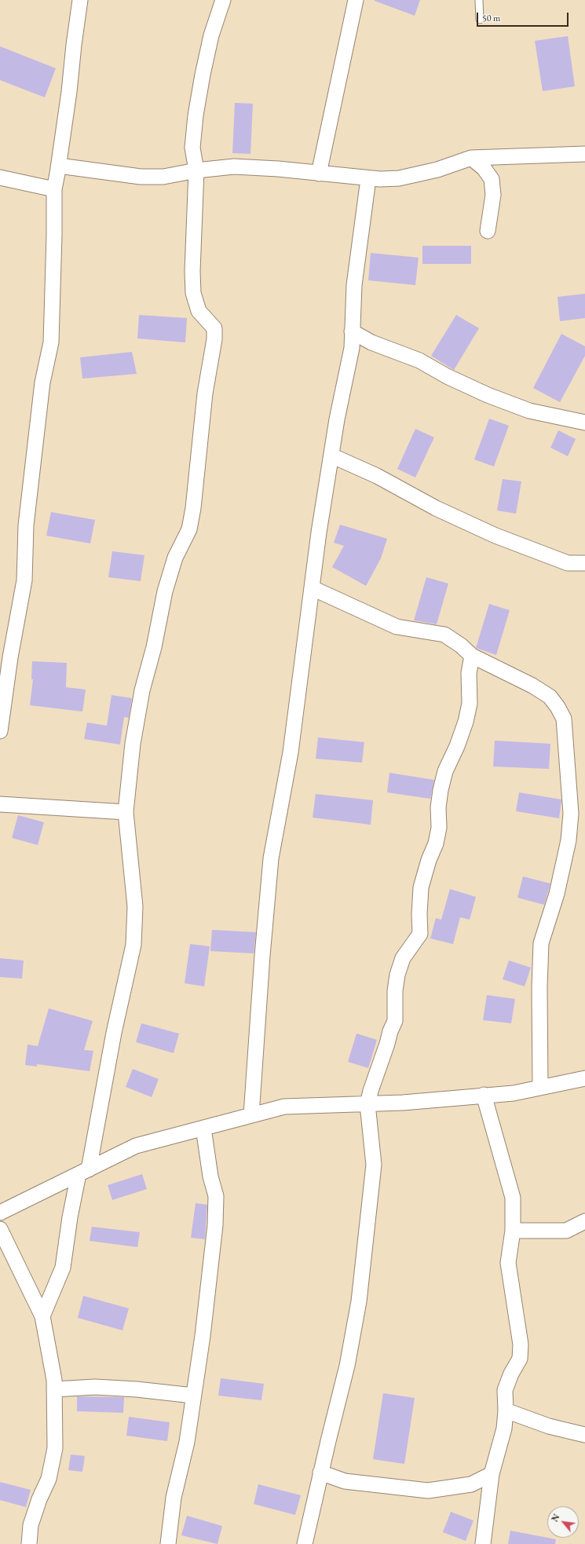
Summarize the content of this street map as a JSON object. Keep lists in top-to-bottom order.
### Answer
{
  "scale_bar": "50 m",
  "north": "top left"
}
